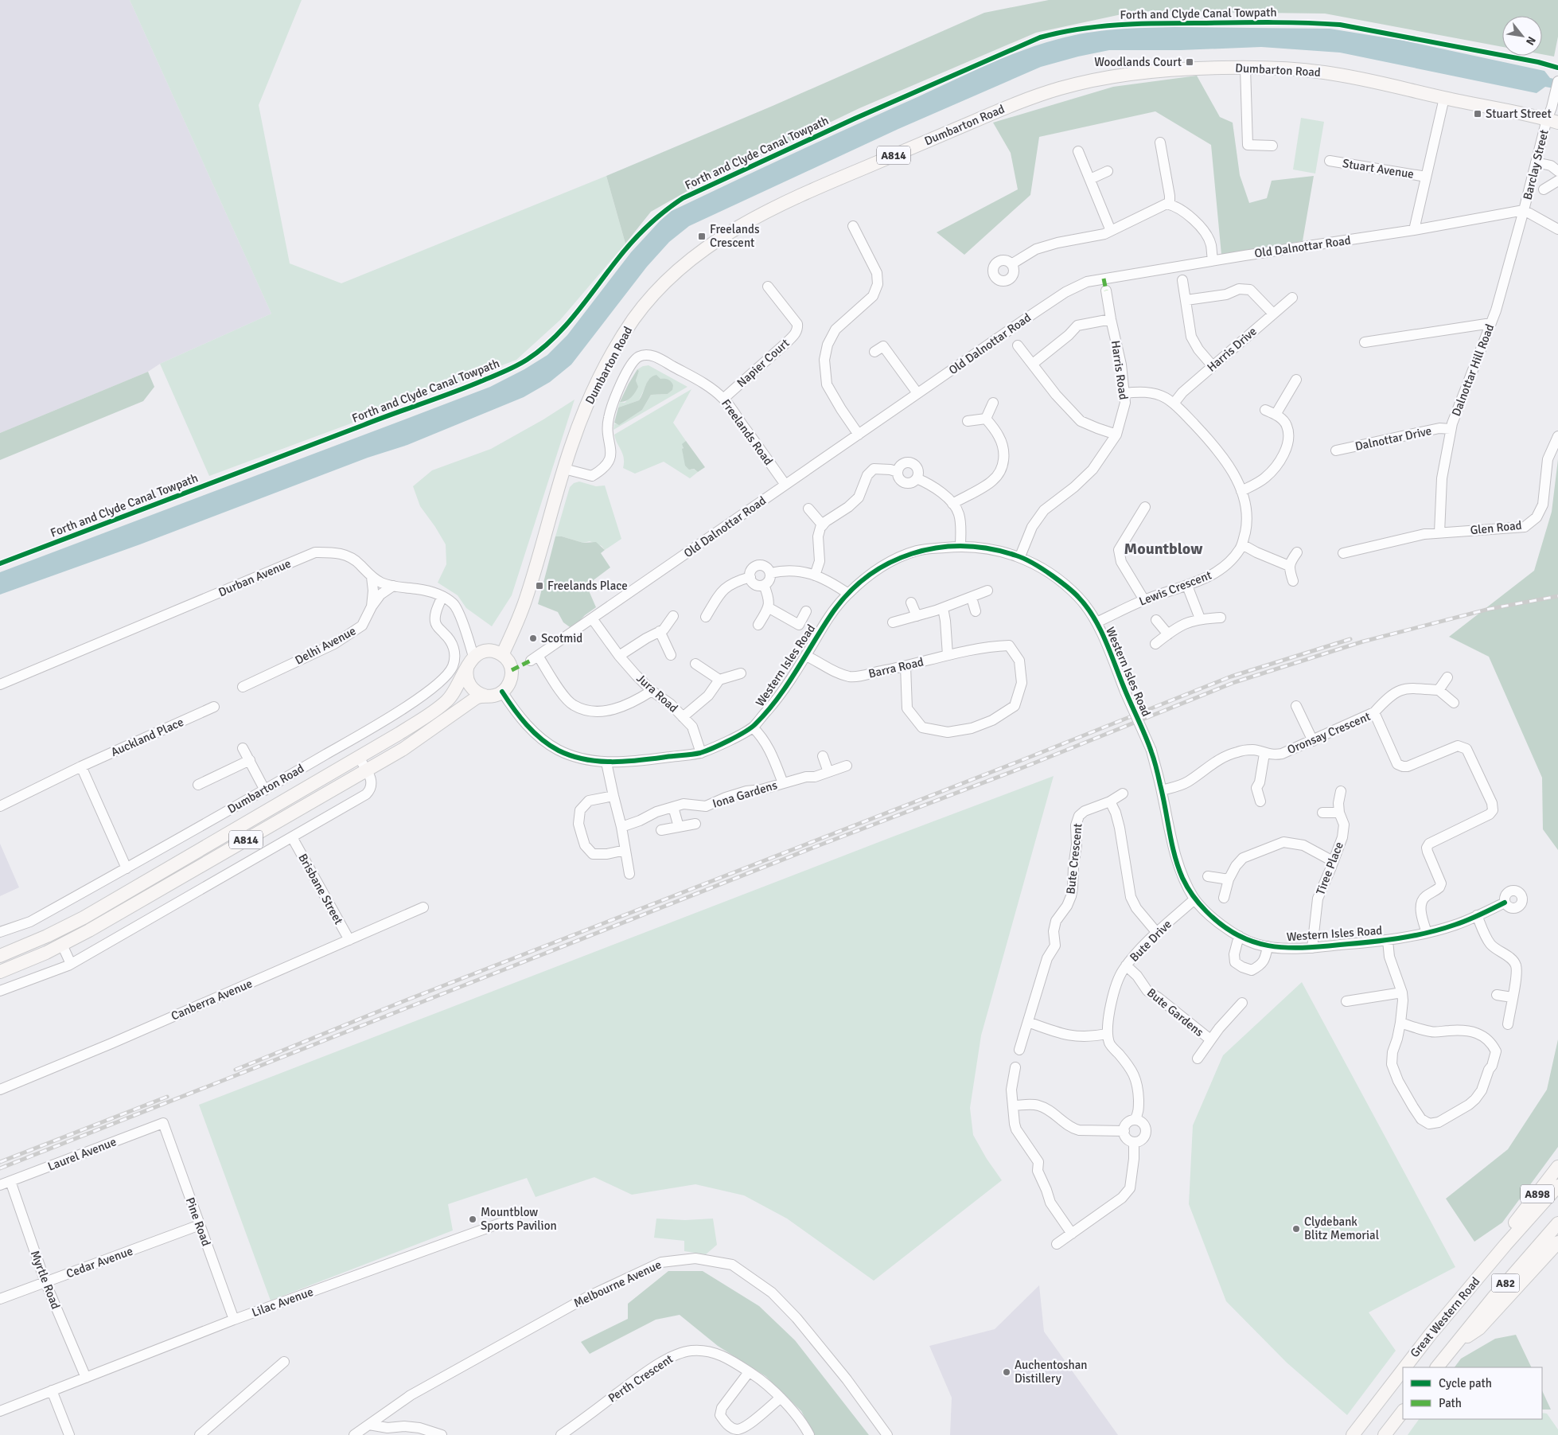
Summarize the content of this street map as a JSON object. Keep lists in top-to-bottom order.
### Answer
{
  "streets": {
    "main road": [
      "Dumbarton Road",
      "A814",
      "A898",
      "A82",
      "Great Western Road"
    ],
    "street": [
      "Barclay Street",
      "Stuart Avenue",
      "Old Dalnottar Road",
      "Harris Drive",
      "Napier Court",
      "Harris Road",
      "Dalnottar Hill Road",
      "Freelands Road",
      "Dalnottar Drive",
      "Glen Road",
      "Durban Avenue",
      "Lewis Crescent",
      "Delhi Avenue",
      "Western Isles Road",
      "Barra Road",
      "Jura Road",
      "Oronsay Crescent",
      "Auckland Place",
      "Iona Gardens",
      "Bute Crescent",
      "Tiree Place",
      "Brisbane Street",
      "Bute Drive",
      "Canberra Avenue",
      "Bute Gardens",
      "Laurel Avenue",
      "Pine Road",
      "Cedar Avenue",
      "Myrtle Road",
      "Melbourne Avenue",
      "Lilac Avenue",
      "Perth Crescent"
    ],
    "cycle path": ["Forth and Clyde Canal Towpath"]
  },
  "crossings": [
    ["Dumbarton Road", "A814"],
    ["Dumbarton Road", "Barclay Street"],
    ["Dumbarton Road", "Freelands Road"],
    ["Dumbarton Road", "Durban Avenue"],
    ["Dumbarton Road", "Western Isles Road"],
    ["A814", "Durban Avenue"],
    ["A814", "Western Isles Road"],
    ["Barclay Street", "Old Dalnottar Road"],
    ["Barclay Street", "Dalnottar Hill Road"],
    ["Old Dalnottar Road", "Dalnottar Hill Road"],
    ["Old Dalnottar Road", "Freelands Road"],
    ["Old Dalnottar Road", "Jura Road"],
    ["Harris Drive", "Lewis Crescent"],
    ["Napier Court", "Freelands Road"],
    ["Harris Road", "Lewis Crescent"],
    ["Harris Road", "Western Isles Road"],
    ["Dalnottar Hill Road", "Dalnottar Drive"],
    ["Dalnottar Hill Road", "Glen Road"],
    ["Durban Avenue", "Delhi Avenue"],
    ["Durban Avenue", "Western Isles Road"],
    ["Lewis Crescent", "Western Isles Road"],
    ["Western Isles Road", "Barra Road"],
    ["Western Isles Road", "Jura Road"],
    ["Western Isles Road", "Oronsay Crescent"],
    ["Western Isles Road", "Tiree Place"],
    ["Western Isles Road", "Bute Drive"],
    ["Brisbane Street", "Canberra Avenue"],
    ["Bute Drive", "Bute Gardens"],
    ["Laurel Avenue", "Pine Road"],
    ["Laurel Avenue", "Myrtle Road"],
    ["A898", "Great Western Road"],
    ["Pine Road", "Cedar Avenue"],
    ["Pine Road", "Lilac Avenue"],
    ["Cedar Avenue", "Myrtle Road"],
    ["Myrtle Road", "Lilac Avenue"]
  ],
  "districts": ["Mountblow"],
  "places": {
    "transit": [
      "Woodlands Court",
      "Stuart Street",
      "Freelands Crescent",
      "Freelands Place"
    ],
    "other": [
      "Scotmid",
      "Mountblow Sports Pavilion",
      "Clydebank Blitz Memorial",
      "Auchentoshan Distillery"
    ]
  },
  "legend": ["Cycle path", "Path"],
  "north": "bottom right"
}
